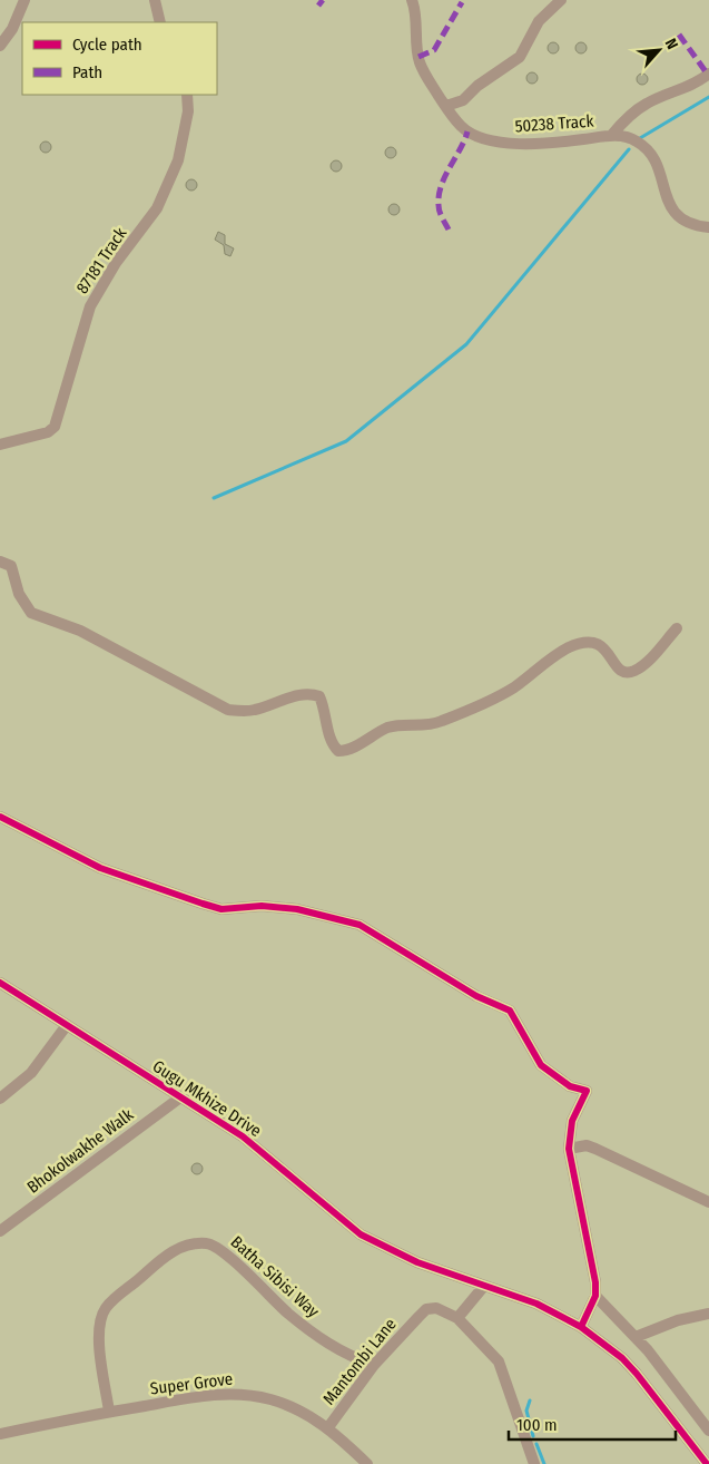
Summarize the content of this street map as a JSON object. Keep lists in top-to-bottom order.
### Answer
{
  "streets": {
    "street": [
      "50238 Track",
      "87181 Track",
      "Gugu Mkhize Drive",
      "Bhokolwakhe Walk",
      "Batha Sibisi Way",
      "Mantombi Lane",
      "Super Grove"
    ]
  },
  "crossings": [
    ["Gugu Mkhize Drive", "Bhokolwakhe Walk"],
    ["Batha Sibisi Way", "Mantombi Lane"],
    ["Batha Sibisi Way", "Super Grove"],
    ["Mantombi Lane", "Super Grove"]
  ],
  "legend": ["Cycle path", "Path"],
  "scale_bar": "100 m",
  "north": "top right"
}
